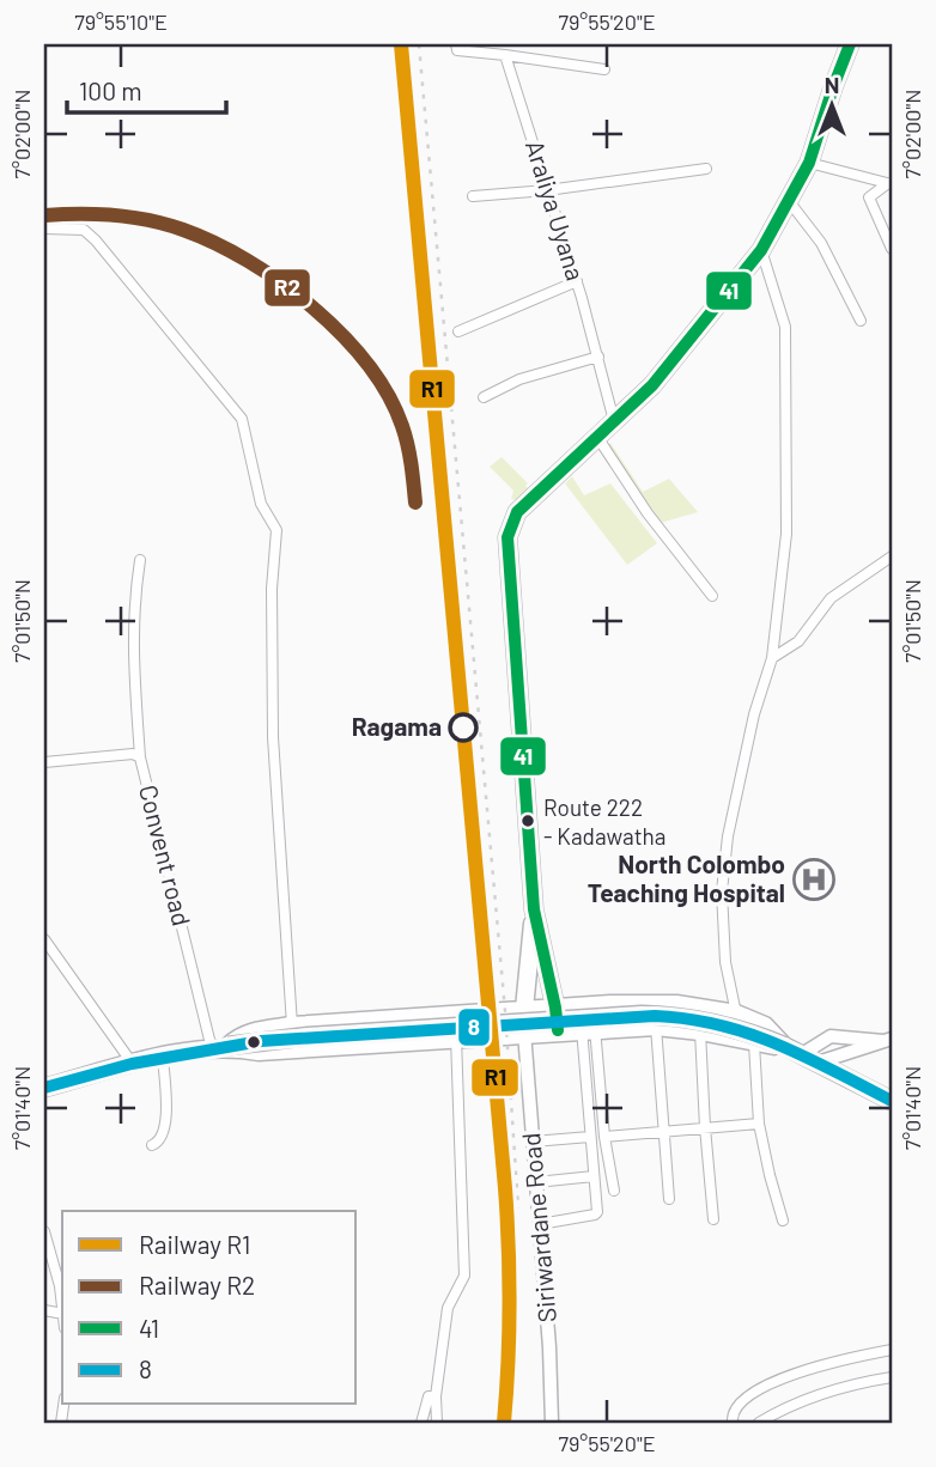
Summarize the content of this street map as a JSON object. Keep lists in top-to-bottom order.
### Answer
{
  "streets": {
    "street": ["Araliya Uyana", "Convent road", "Siriwardane Road"]
  },
  "places": {
    "other": ["Ragama", "Route 222 - Kadawatha"],
    "hospital": ["North Colombo Teaching Hospital"]
  },
  "lines": [
    "rail line R1",
    "transit line 41",
    "rail line R2",
    "transit line 8"
  ],
  "legend": [
    "Railway R1",
    "Railway R2",
    "41",
    "8"
  ],
  "scale_bar": "100 m",
  "north": "top",
  "coordinates": [
    "79°55'10\"E",
    "79°55'20\"E",
    "7°02'00\"N",
    "7°01'50\"N",
    "7°01'40\"N"
  ]
}
